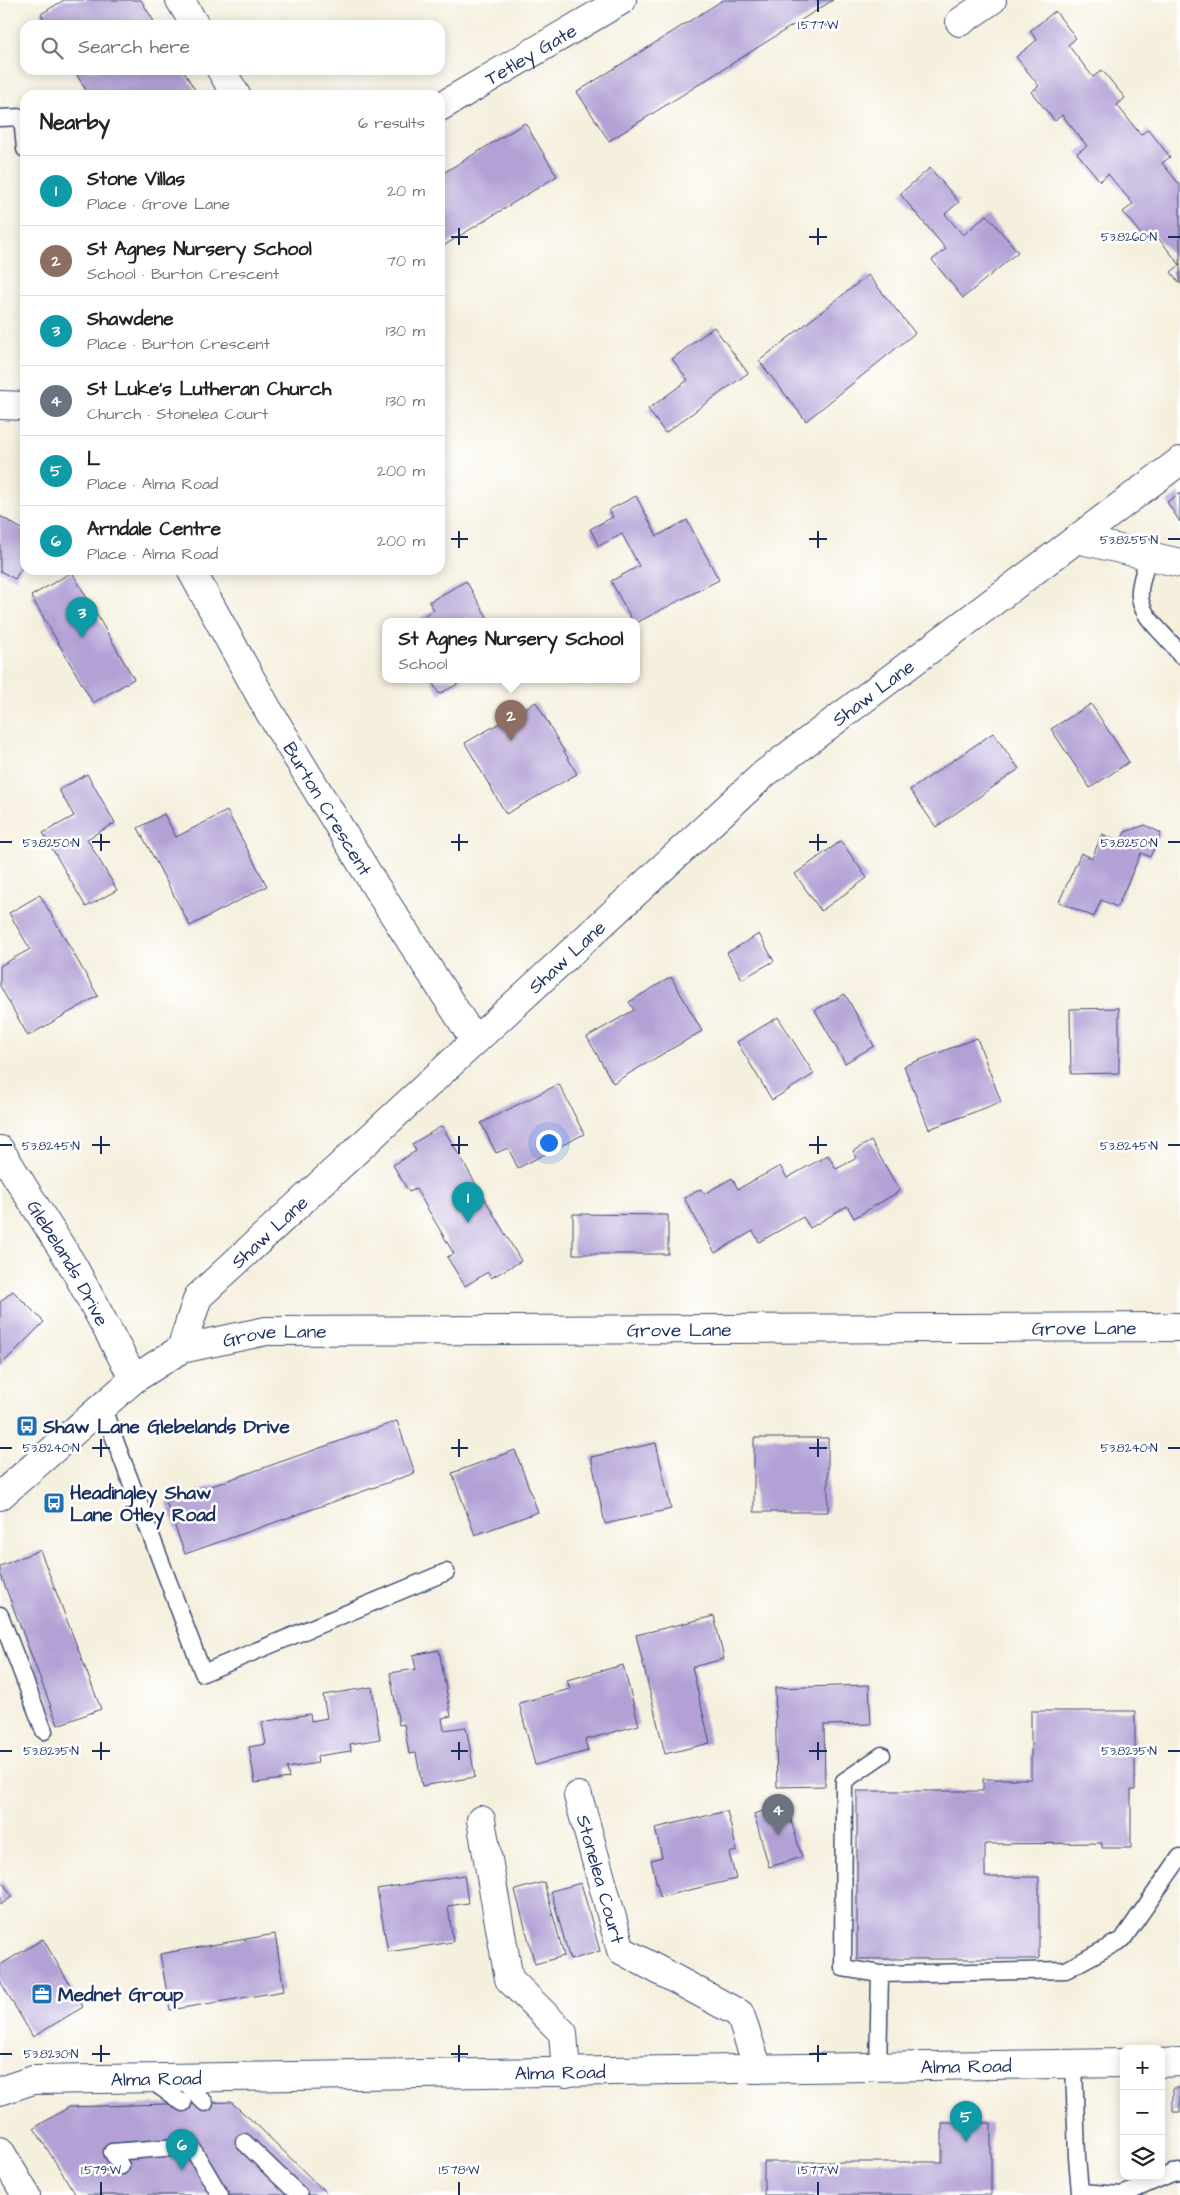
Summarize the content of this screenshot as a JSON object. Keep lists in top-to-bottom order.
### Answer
{
  "streets": {
    "main road": [
      "Tetley Gate",
      "Shaw Lane",
      "Burton Crescent",
      "Glebelands Drive",
      "Grove Lane",
      "Stonelea Court",
      "Alma Road"
    ]
  },
  "crossings": [
    ["Shaw Lane", "Burton Crescent"],
    ["Shaw Lane", "Grove Lane"],
    ["Stonelea Court", "Alma Road"]
  ],
  "places": {
    "bus stop": ["Shaw Lane Glebelands Drive", "Headingley Shaw Lane Otley Road"],
    "office": ["Mednet Group"]
  },
  "page": {
    "search": "Search here",
    "heading": ["Nearby", "6 results"],
    "list": [
      {
        "mark": "1",
        "name": "Stone Villas",
        "note": "Place · Grove Lane",
        "value": "20 m"
      },
      {
        "mark": "2",
        "name": "St Agnes Nursery School",
        "note": "School · Burton Crescent",
        "value": "70 m"
      },
      {
        "mark": "3",
        "name": "Shawdene",
        "note": "Place · Burton Crescent",
        "value": "130 m"
      },
      {
        "mark": "4",
        "name": "St Luke's Lutheran Church",
        "note": "Church · Stonelea Court",
        "value": "130 m"
      },
      {
        "mark": "5",
        "name": "L",
        "note": "Place · Alma Road",
        "value": "200 m"
      },
      {
        "mark": "6",
        "name": "Arndale Centre",
        "note": "Place · Alma Road",
        "value": "200 m"
      }
    ],
    "pins": [
      "3",
      "2",
      "1",
      "4",
      "5",
      "6"
    ],
    "popup": ["St Agnes Nursery School", "School"],
    "map_buttons": ["+", "−"]
  },
  "coordinates": [
    "1.577°W",
    "53.8260°N",
    "53.8255°N",
    "53.8250°N",
    "53.8245°N",
    "53.8240°N",
    "53.8235°N",
    "53.8230°N",
    "1.579°W",
    "1.578°W"
  ]
}
